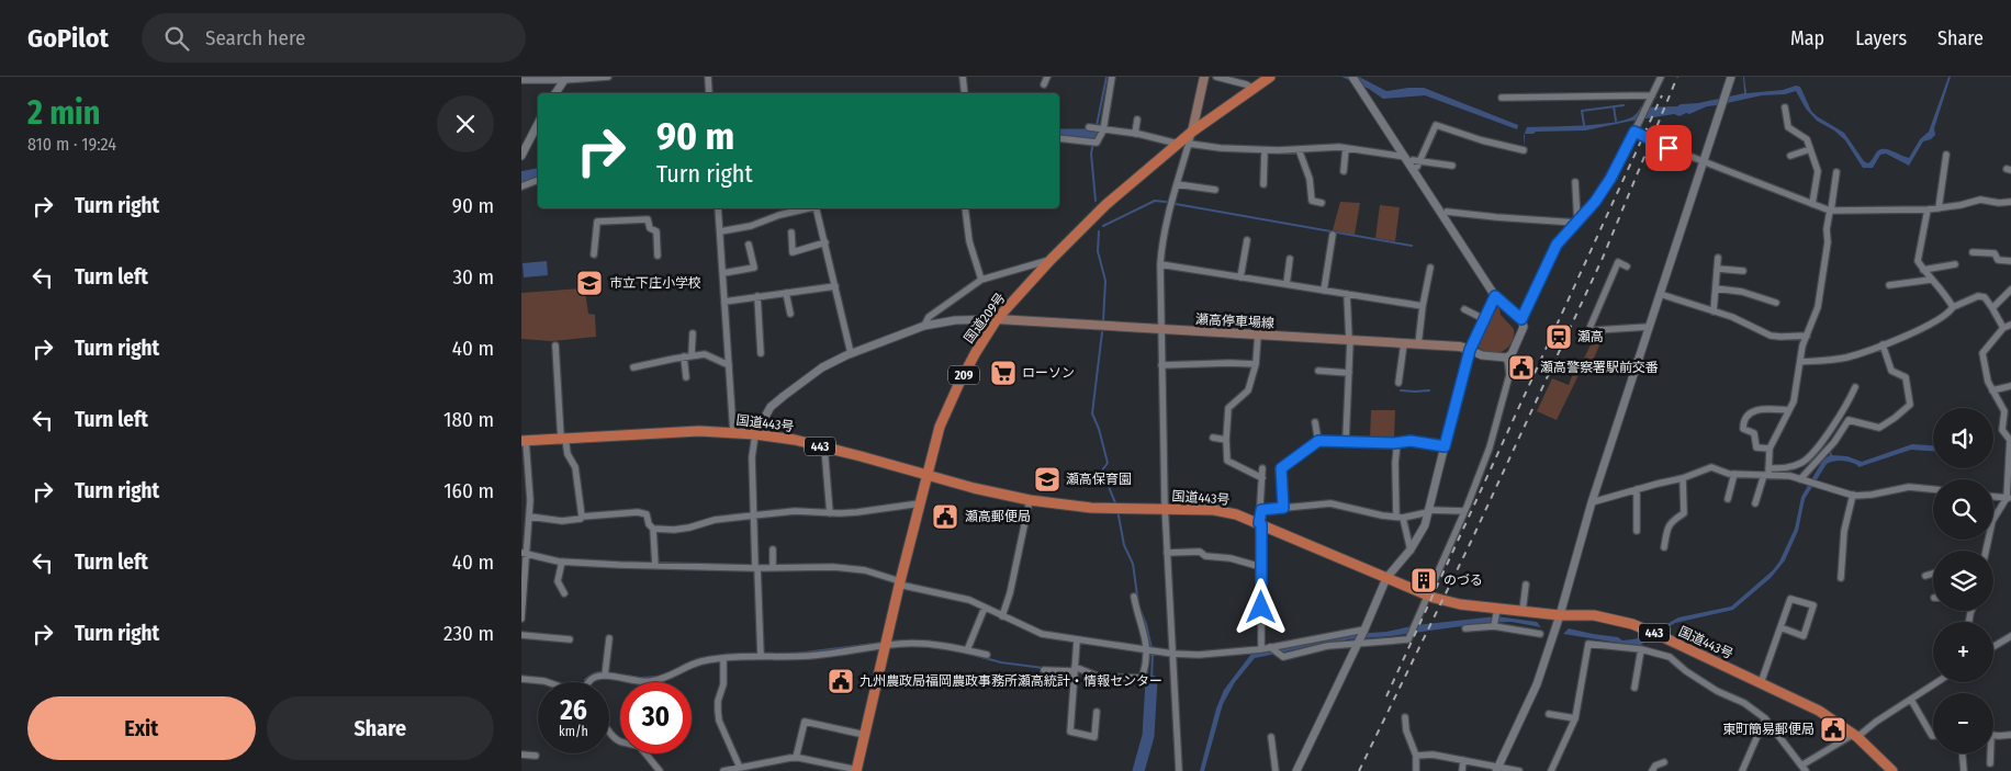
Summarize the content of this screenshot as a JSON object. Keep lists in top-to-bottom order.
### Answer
{
  "streets": {
    "highway": [
      "国道209号",
      "209",
      "国道443号",
      "443"
    ],
    "main road": ["瀬高停車場線"]
  },
  "crossings": [
    ["国道209号", "瀬高停車場線"],
    ["国道209号", "国道443号"]
  ],
  "places": {
    "school or university": ["市立下庄小学校", "瀬高保育園"],
    "station": ["瀬高"],
    "public building": [
      "瀬高警察署駅前交番",
      "瀬高郵便局",
      "九州農政局福岡農政事務所瀬高統計・情報センター",
      "東町簡易郵便局"
    ],
    "supermarket": ["ローソン"],
    "building": ["のづる"]
  },
  "page": {
    "header": "GoPilot",
    "search": "Search here",
    "nav": ["Map", "Layers", "Share"],
    "heading": ["2 min", "810 m · 19:24"],
    "turn": ["90 m", "Turn right"],
    "list": [
      {
        "name": "Turn right",
        "value": "90 m"
      },
      {
        "name": "Turn left",
        "value": "30 m"
      },
      {
        "name": "Turn right",
        "value": "40 m"
      },
      {
        "name": "Turn left",
        "value": "180 m"
      },
      {
        "name": "Turn right",
        "value": "160 m"
      },
      {
        "name": "Turn left",
        "value": "40 m"
      },
      {
        "name": "Turn right",
        "value": "230 m"
      }
    ],
    "map_buttons": ["+", "−"],
    "speed": "26 km/h",
    "limit": "30",
    "buttons": ["Exit", "Share"]
  }
}
